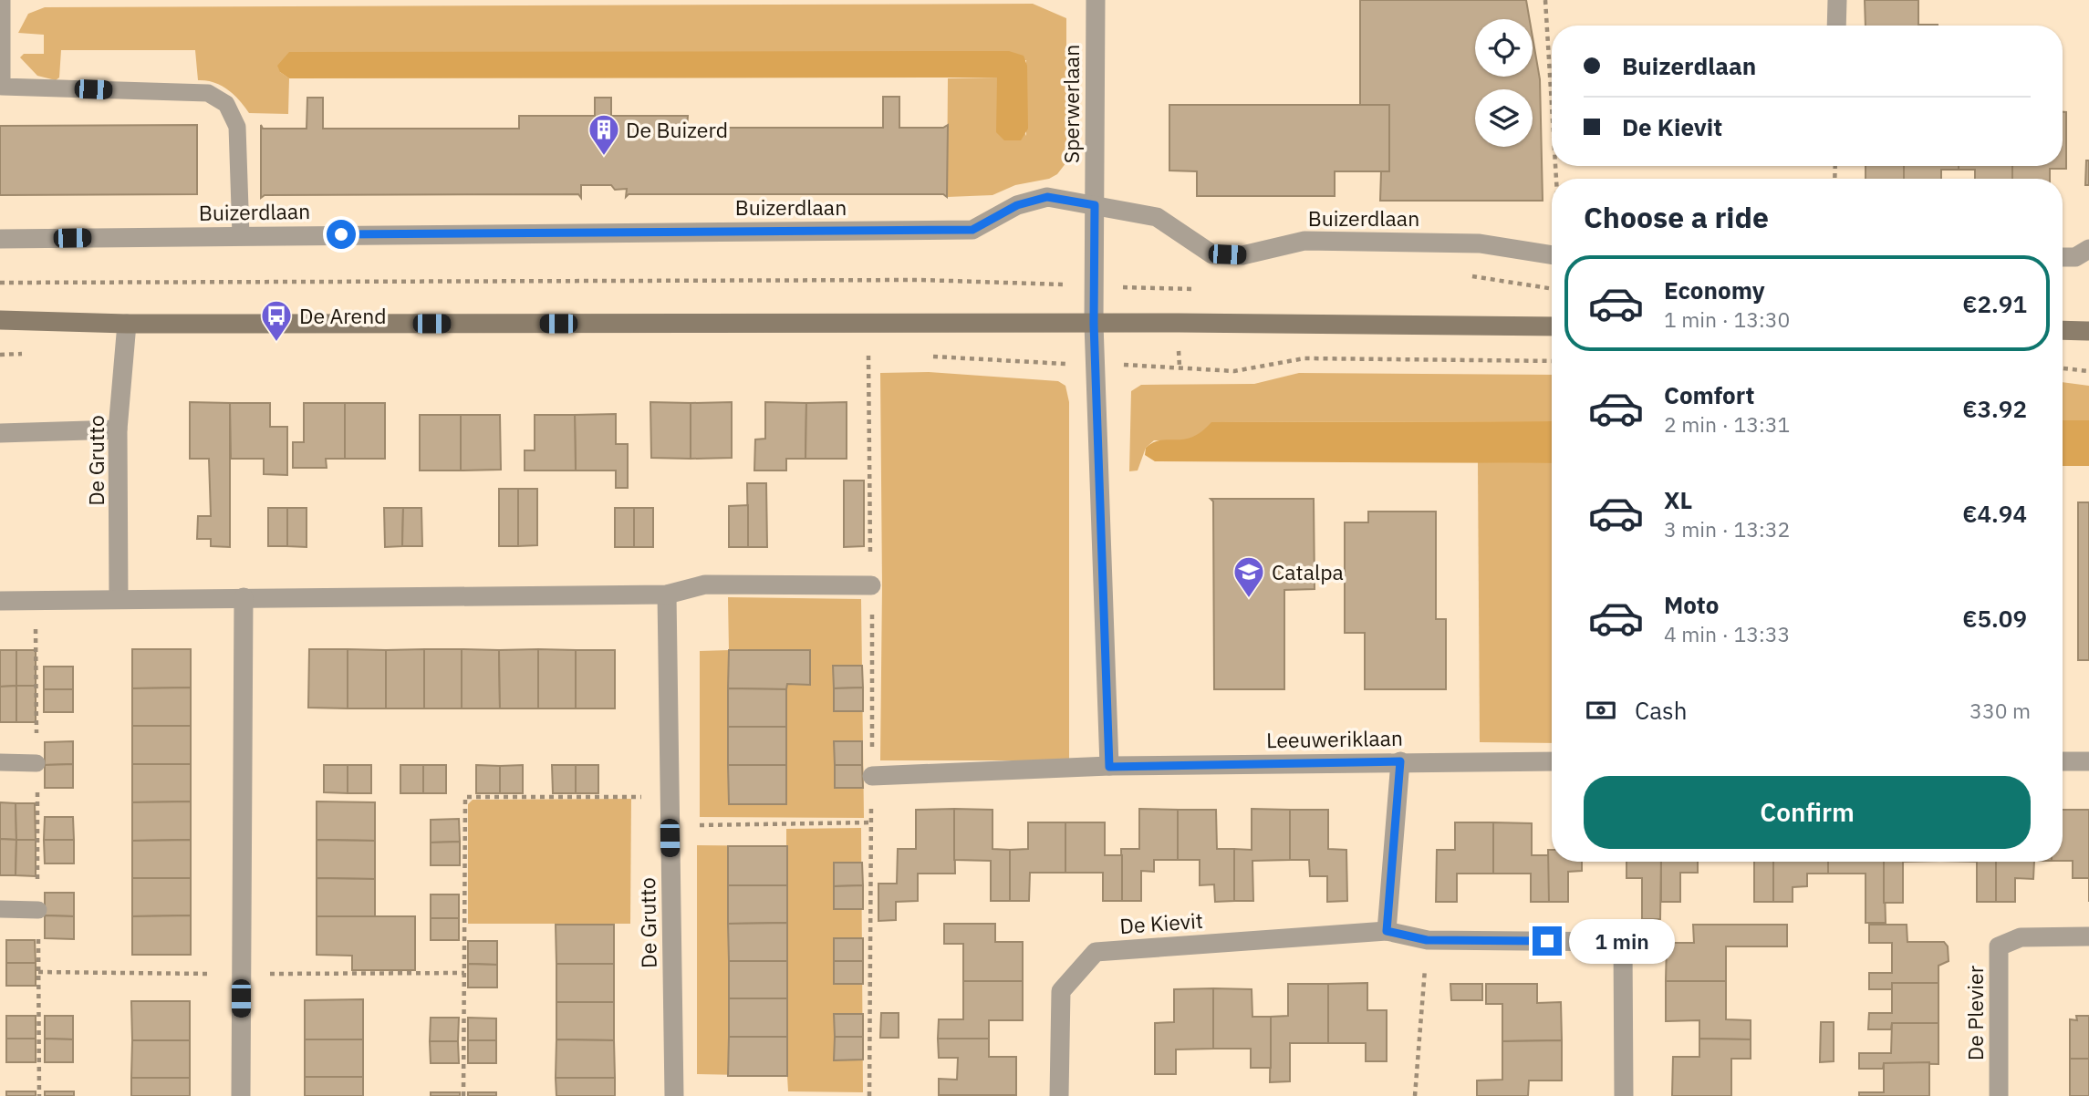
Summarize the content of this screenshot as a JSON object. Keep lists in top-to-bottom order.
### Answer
{
  "streets": {
    "street": [
      "Sperwerlaan",
      "Buizerdlaan",
      "De Grutto",
      "Leeuweriklaan",
      "De Kievit",
      "De Plevier"
    ]
  },
  "crossings": [
    ["Sperwerlaan", "Buizerdlaan"]
  ],
  "places": {
    "building": ["De Buizerd"],
    "bus stop": ["De Arend"],
    "school or university": ["Catalpa"]
  },
  "page": {
    "banner": ["Buizerdlaan", "De Kievit"],
    "heading": "Choose a ride",
    "list": [
      {
        "name": "Economy",
        "note": "1 min · 13:30",
        "value": "€2.91"
      },
      {
        "name": "Comfort",
        "note": "2 min · 13:31",
        "value": "€3.92"
      },
      {
        "name": "XL",
        "note": "3 min · 13:32",
        "value": "€4.94"
      },
      {
        "name": "Moto",
        "note": "4 min · 13:33",
        "value": "€5.09"
      }
    ],
    "pay": ["Cash", "330 m"],
    "buttons": "Confirm",
    "bubble": "1 min"
  }
}
